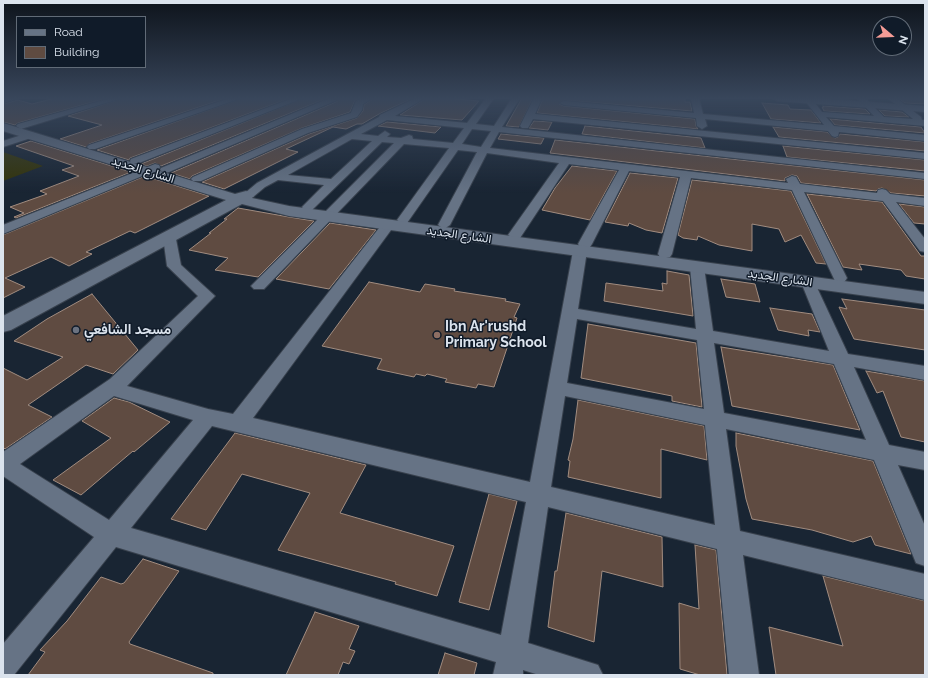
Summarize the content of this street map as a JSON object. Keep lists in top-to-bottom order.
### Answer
{
  "streets": {
    "street": ["الشارع الجديد"]
  },
  "places": ["مسجد الشافعي", "Ibn Ar'rushd Primary School"],
  "legend": ["Road", "Building"],
  "north": "right"
}
